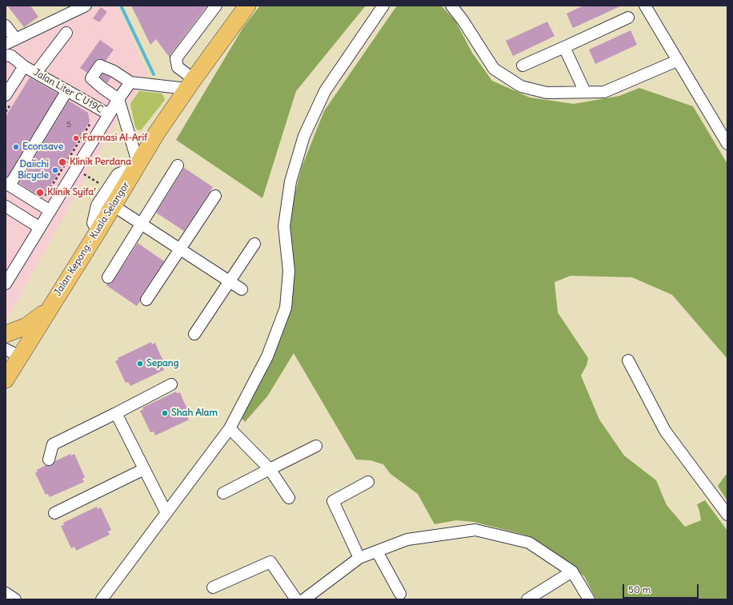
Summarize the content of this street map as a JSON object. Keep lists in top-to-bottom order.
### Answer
{
  "streets": {
    "highway": ["Jalan Kepong - Kuala Selangor"],
    "street": ["Jalan Liter C U19C"]
  },
  "places": [
    "Farmasi Al-Arif",
    "Econsave",
    "Klinik Perdana",
    "Daiichi Bicycle",
    "Klinik Syifa’",
    "Sepang",
    "Shah Alam"
  ],
  "house_numbers": ["5"],
  "scale_bar": "50 m"
}
